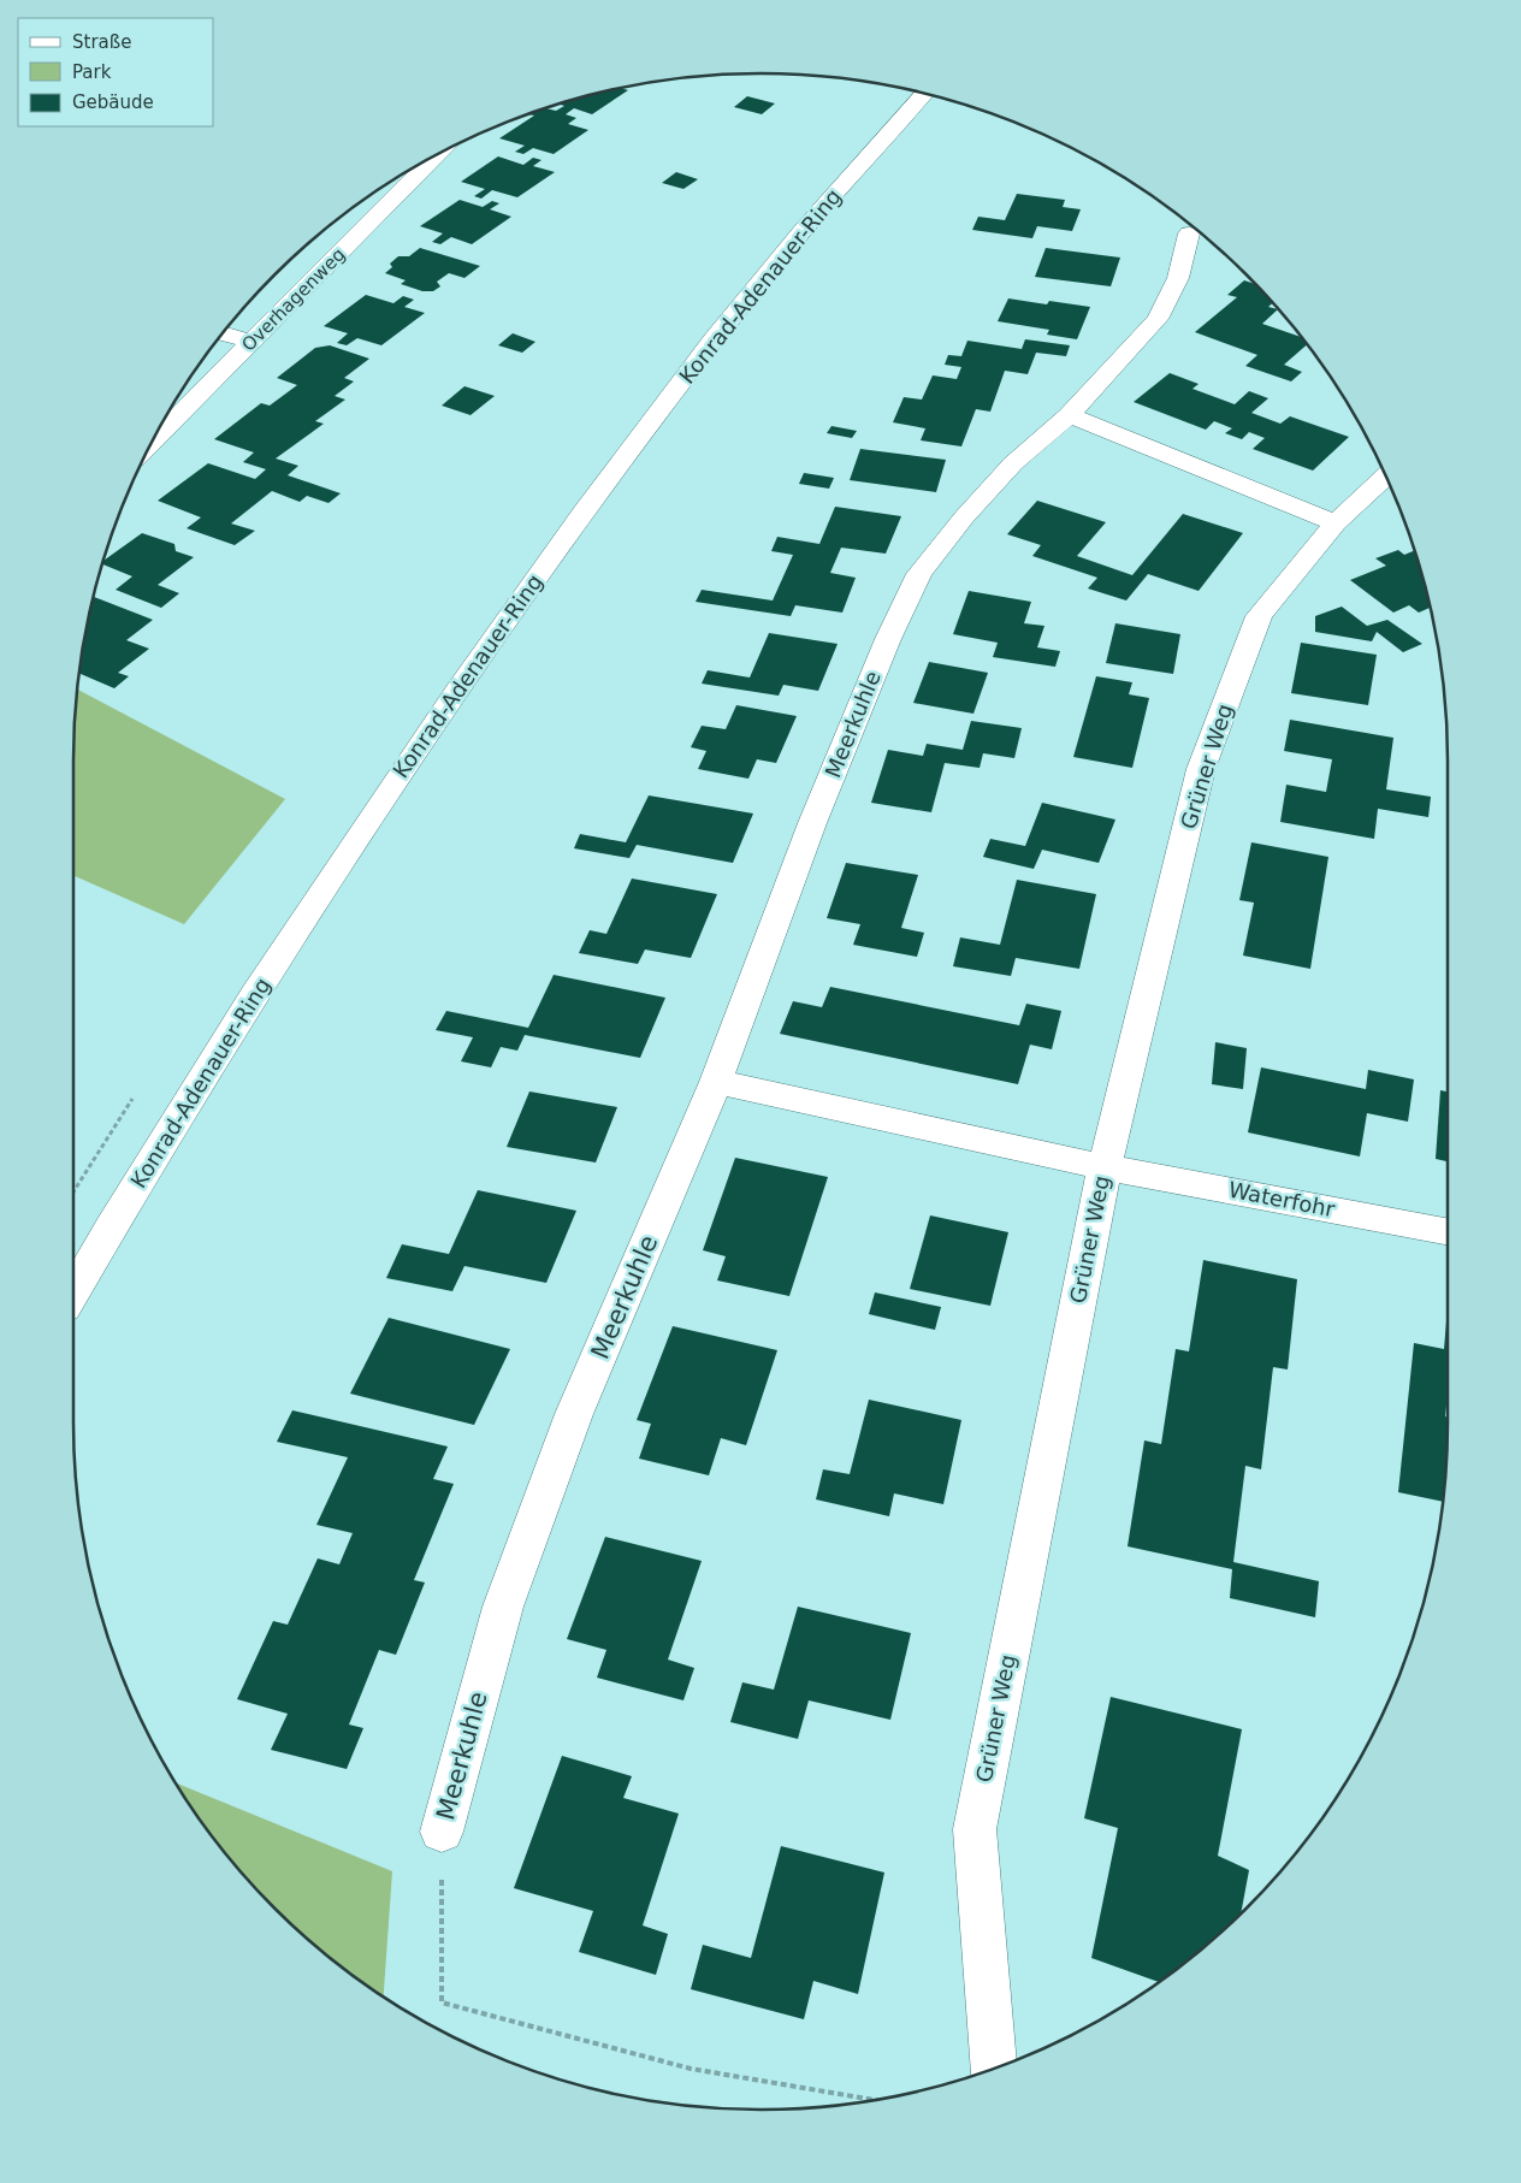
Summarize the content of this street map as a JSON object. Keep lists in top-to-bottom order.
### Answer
{
  "streets": {
    "street": [
      "Konrad-Adenauer-Ring",
      "Overhagenweg",
      "Meerkuhle",
      "Grüner Weg",
      "Waterfohr"
    ]
  },
  "crossings": [
    ["Grüner Weg", "Waterfohr"]
  ],
  "legend": ["Straße", "Park", "Gebäude"]
}
